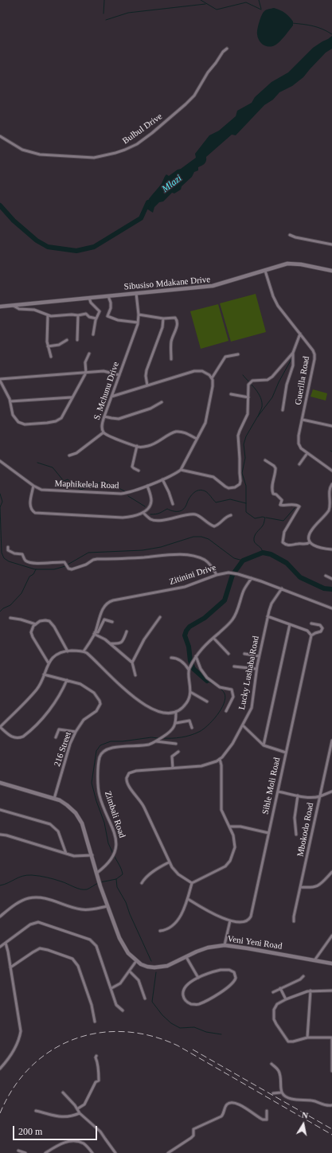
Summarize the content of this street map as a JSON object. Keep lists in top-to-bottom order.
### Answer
{
  "streets": {
    "street": [
      "Bulbul Drive",
      "Sibusiso Mdakane Drive",
      "Guerilla Road",
      "S. Mchunu Drive",
      "Maphikelela Road",
      "Zitinini Drive",
      "Lucky Lushaba Road",
      "216 Street",
      "Sihle Moli Road",
      "Zimbali Road",
      "Mbokodo Road",
      "Veni Yeni Road"
    ]
  },
  "crossings": [
    ["Sibusiso Mdakane Drive", "Guerilla Road"],
    ["Sibusiso Mdakane Drive", "S. Mchunu Drive"],
    ["Zitinini Drive", "Lucky Lushaba Road"],
    ["216 Street", "Veni Yeni Road"],
    ["Zimbali Road", "Veni Yeni Road"]
  ],
  "water": ["Mlazi"],
  "scale_bar": "200 m",
  "north": "top"
}
